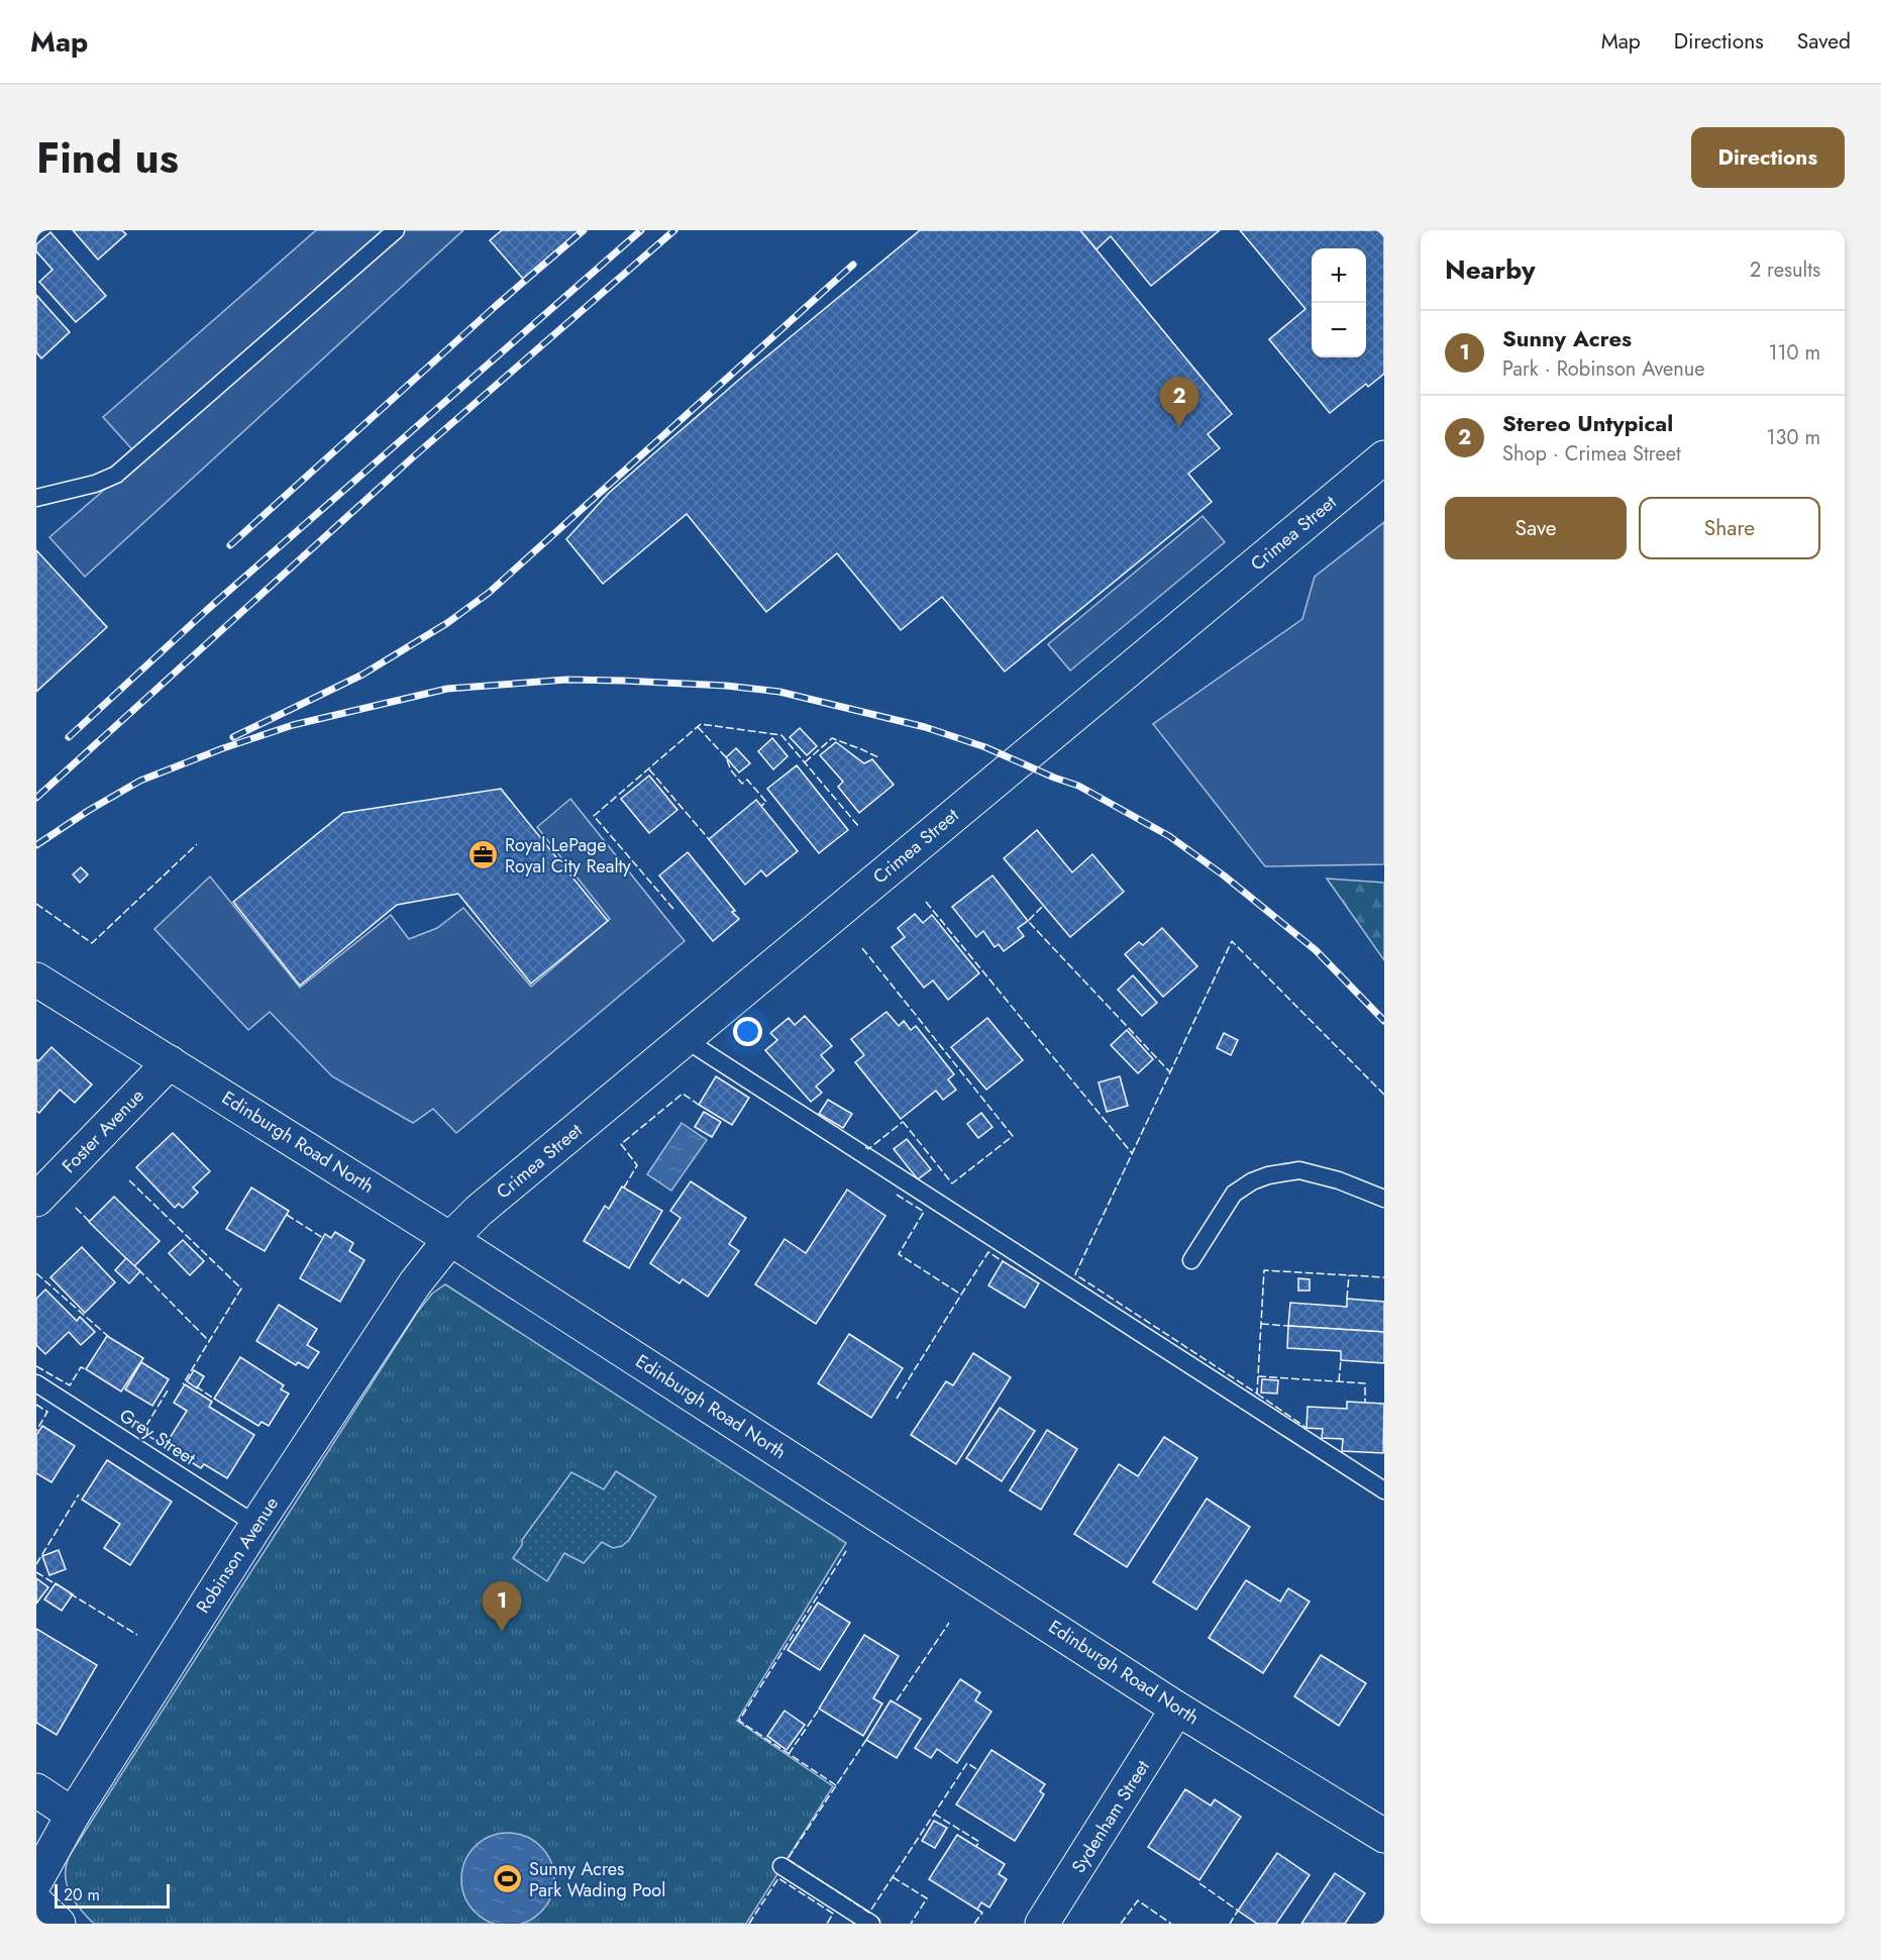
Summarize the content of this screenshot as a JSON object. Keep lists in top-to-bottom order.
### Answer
{
  "streets": {
    "street": [
      "Crimea Street",
      "Foster Avenue",
      "Edinburgh Road North",
      "Robinson Avenue",
      "Sydenham Street"
    ],
    "lane": ["Grey Street"]
  },
  "crossings": [
    ["Crimea Street", "Edinburgh Road North"],
    ["Crimea Street", "Robinson Avenue"],
    ["Foster Avenue", "Edinburgh Road North"],
    ["Edinburgh Road North", "Robinson Avenue"],
    ["Edinburgh Road North", "Sydenham Street"],
    ["Grey Street", "Robinson Avenue"]
  ],
  "places": {
    "office": ["Royal LePage Royal City Realty"],
    "sports": ["Sunny Acres Park Wading Pool"]
  },
  "scale_bar": "20 m",
  "page": {
    "header": "Map",
    "nav": ["Map", "Directions", "Saved"],
    "title": "Find us",
    "buttons": [
      "Directions",
      ["Save", "Share"]
    ],
    "heading": ["Nearby", "2 results"],
    "map_buttons": ["+", "−"],
    "list": [
      {
        "mark": "1",
        "name": "Sunny Acres",
        "note": "Park · Robinson Avenue",
        "value": "110 m"
      },
      {
        "mark": "2",
        "name": "Stereo Untypical",
        "note": "Shop · Crimea Street",
        "value": "130 m"
      }
    ],
    "pins": ["2", "1"],
    "scale": "20 m"
  }
}
